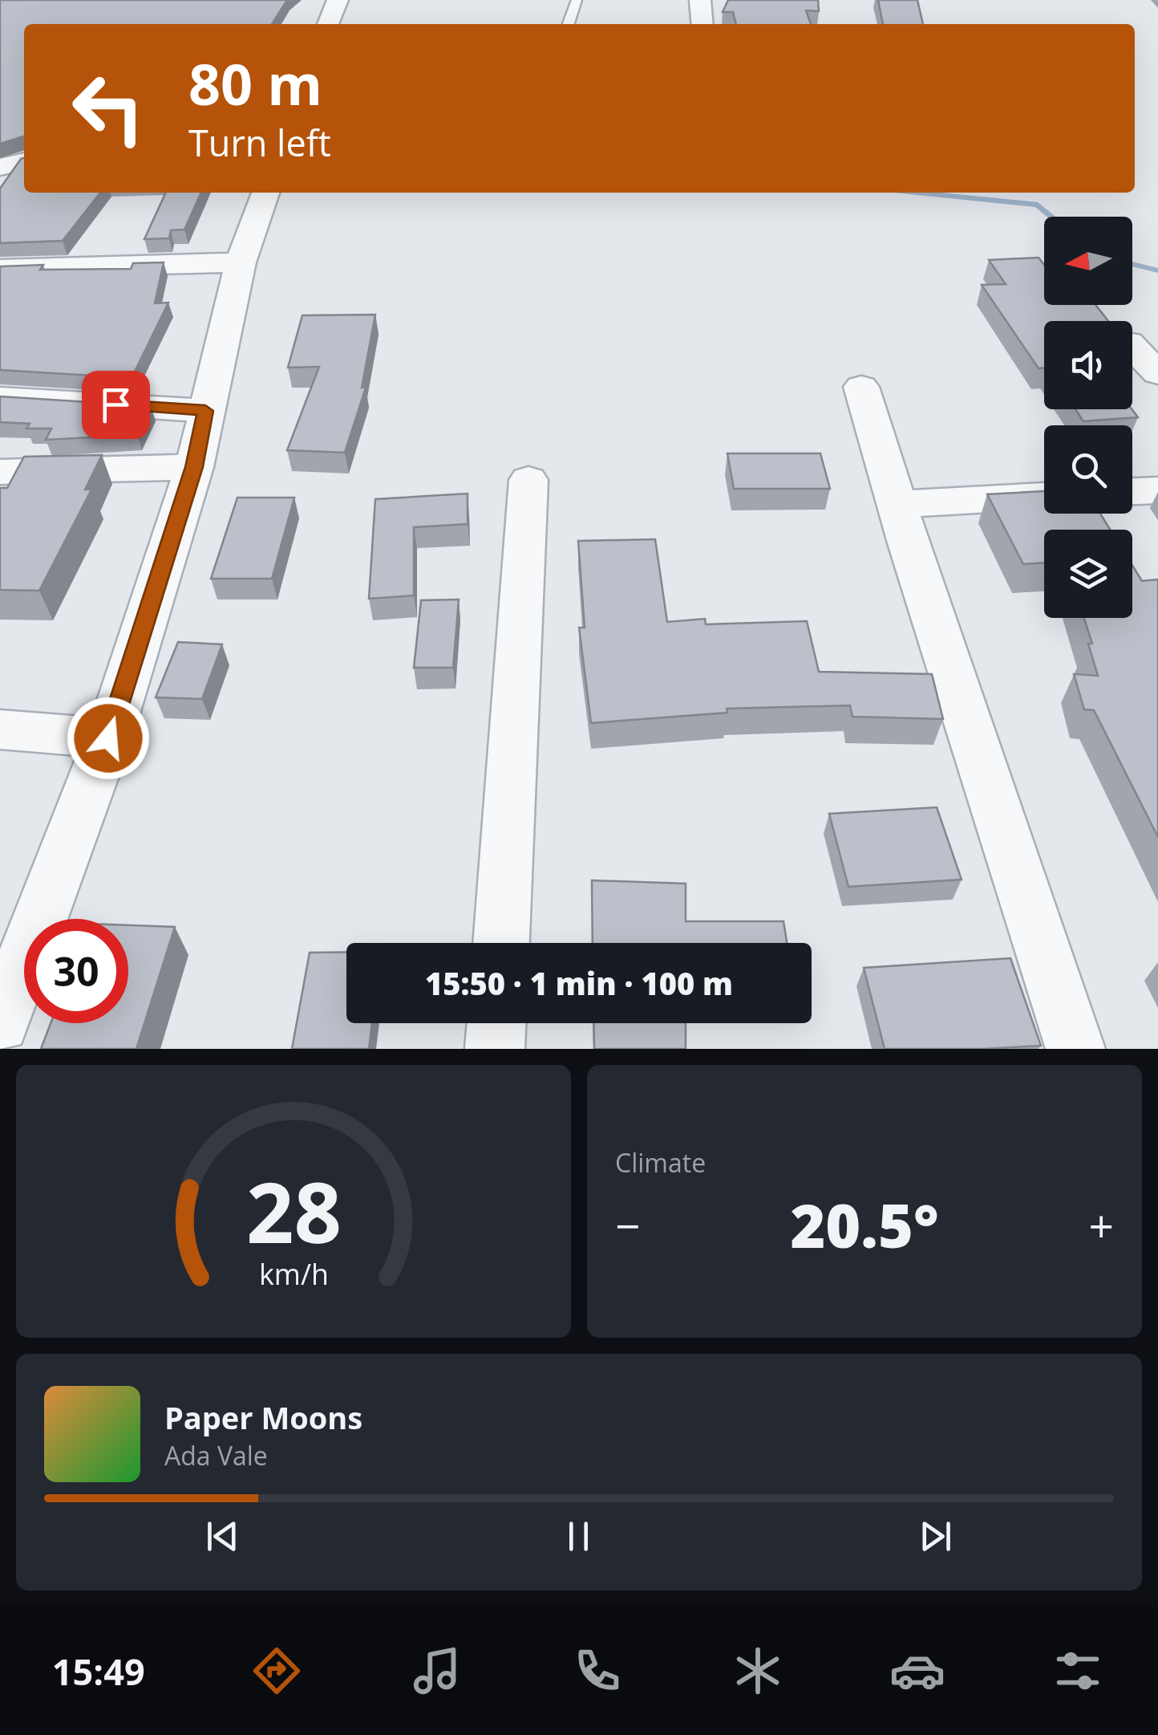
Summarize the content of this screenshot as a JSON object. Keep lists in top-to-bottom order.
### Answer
{
  "north": "left",
  "page": {
    "turn": ["80 m", "Turn left"],
    "limit": "30",
    "trip": "15:50 · 1 min · 100 m",
    "tile": "Climate",
    "heat": ["−", "20.5°", "+"],
    "song": ["Paper Moons", "Ada Vale"],
    "tabs": "15:49",
    "gauge": ["28", "km/h"]
  }
}
